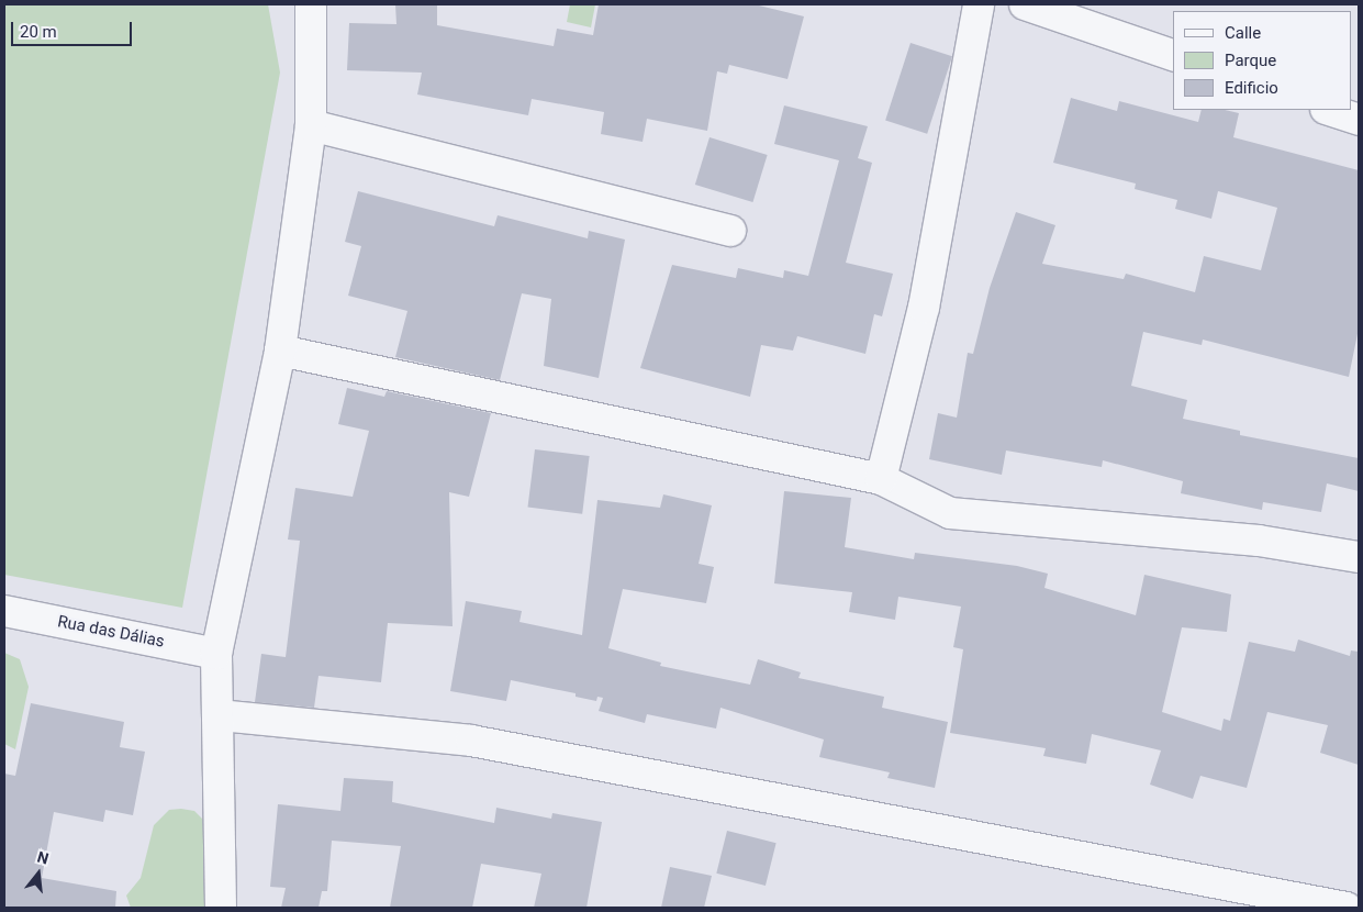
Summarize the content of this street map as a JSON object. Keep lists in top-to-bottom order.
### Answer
{
  "streets": {
    "street": ["Rua das Dálias"]
  },
  "legend": ["Calle", "Parque", "Edificio"],
  "scale_bar": "20 m",
  "north": "top"
}
